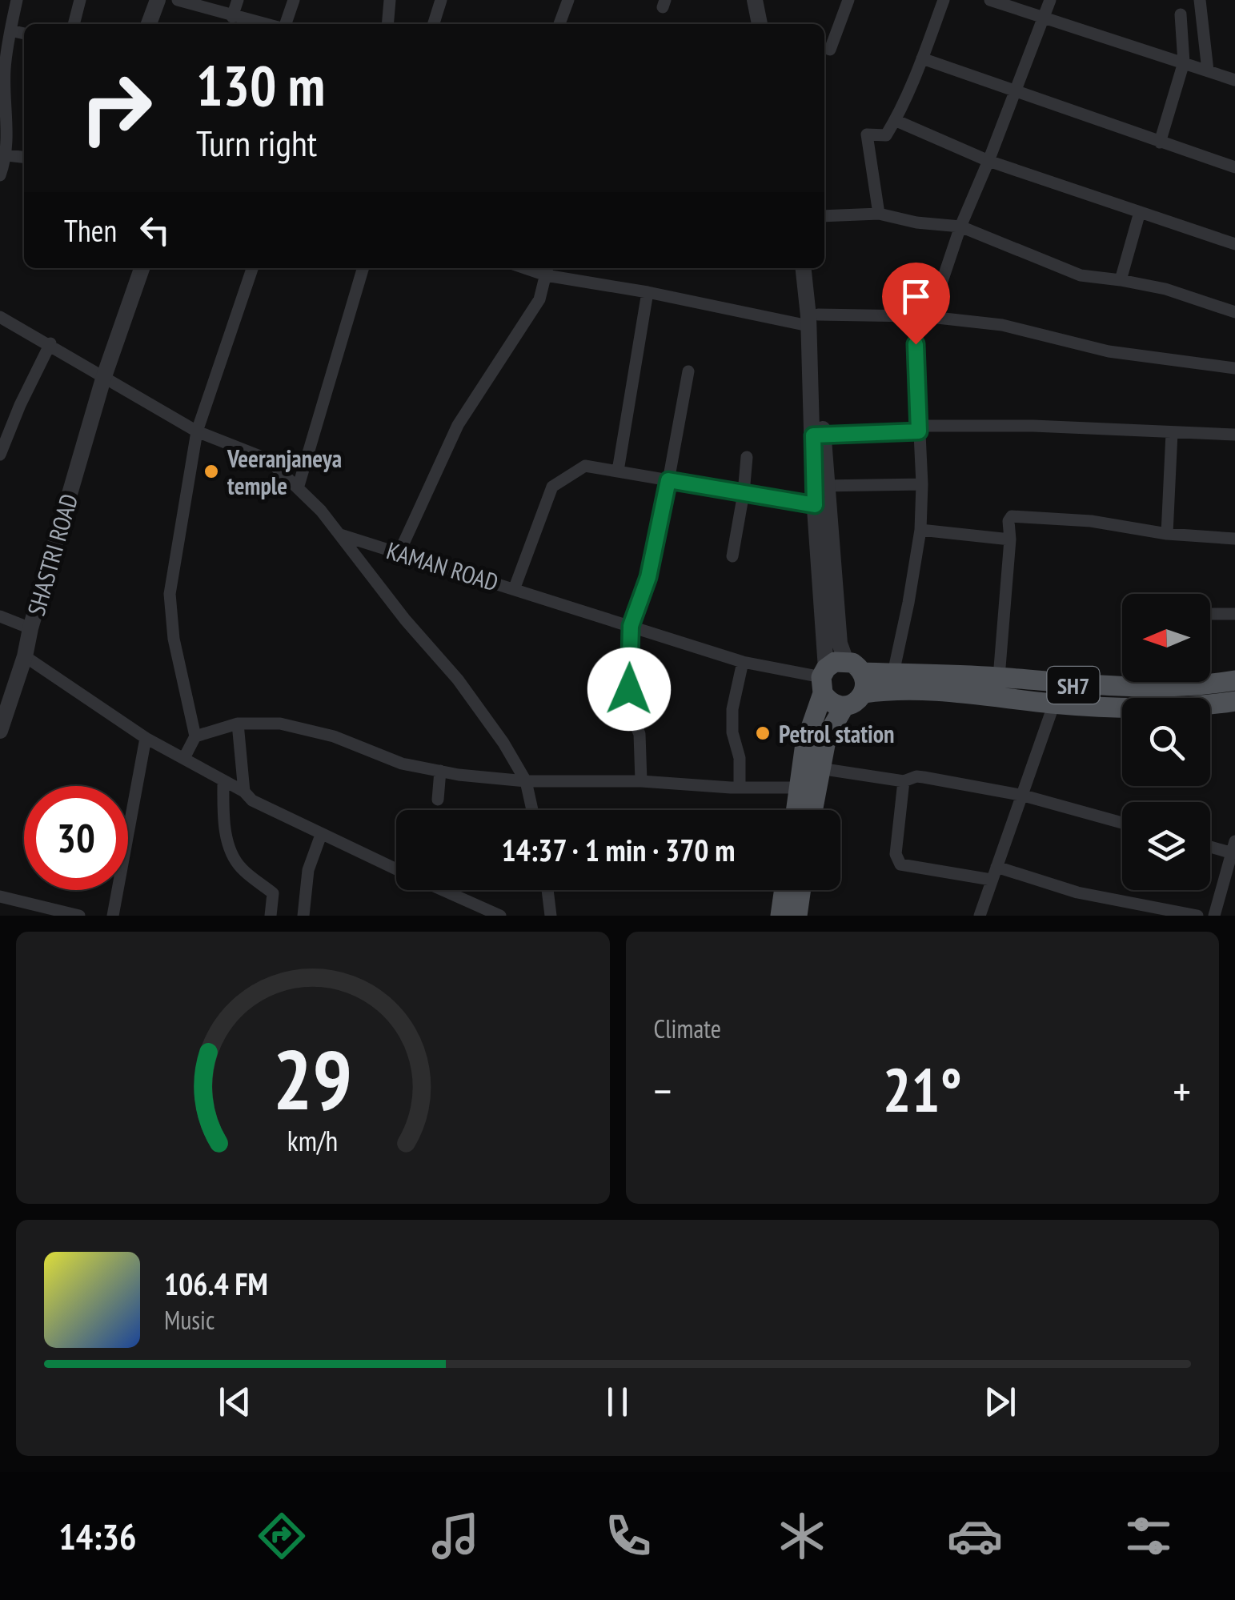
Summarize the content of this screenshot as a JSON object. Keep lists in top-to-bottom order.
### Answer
{
  "streets": {
    "main road": ["SH7"],
    "street": ["SHASTRI ROAD", "KAMAN ROAD"]
  },
  "crossings": [
    ["KAMAN ROAD", "SH7"]
  ],
  "places": ["Veeranjaneya temple", "Petrol station"],
  "north": "left",
  "page": {
    "turn": ["130 m", "Turn right"],
    "then": "Then",
    "limit": "30",
    "trip": "14:37 · 1 min · 370 m",
    "tile": "Climate",
    "heat": ["−", "21°", "+"],
    "song": ["106.4 FM", "Music"],
    "tabs": "14:36",
    "gauge": ["29", "km/h"]
  }
}
